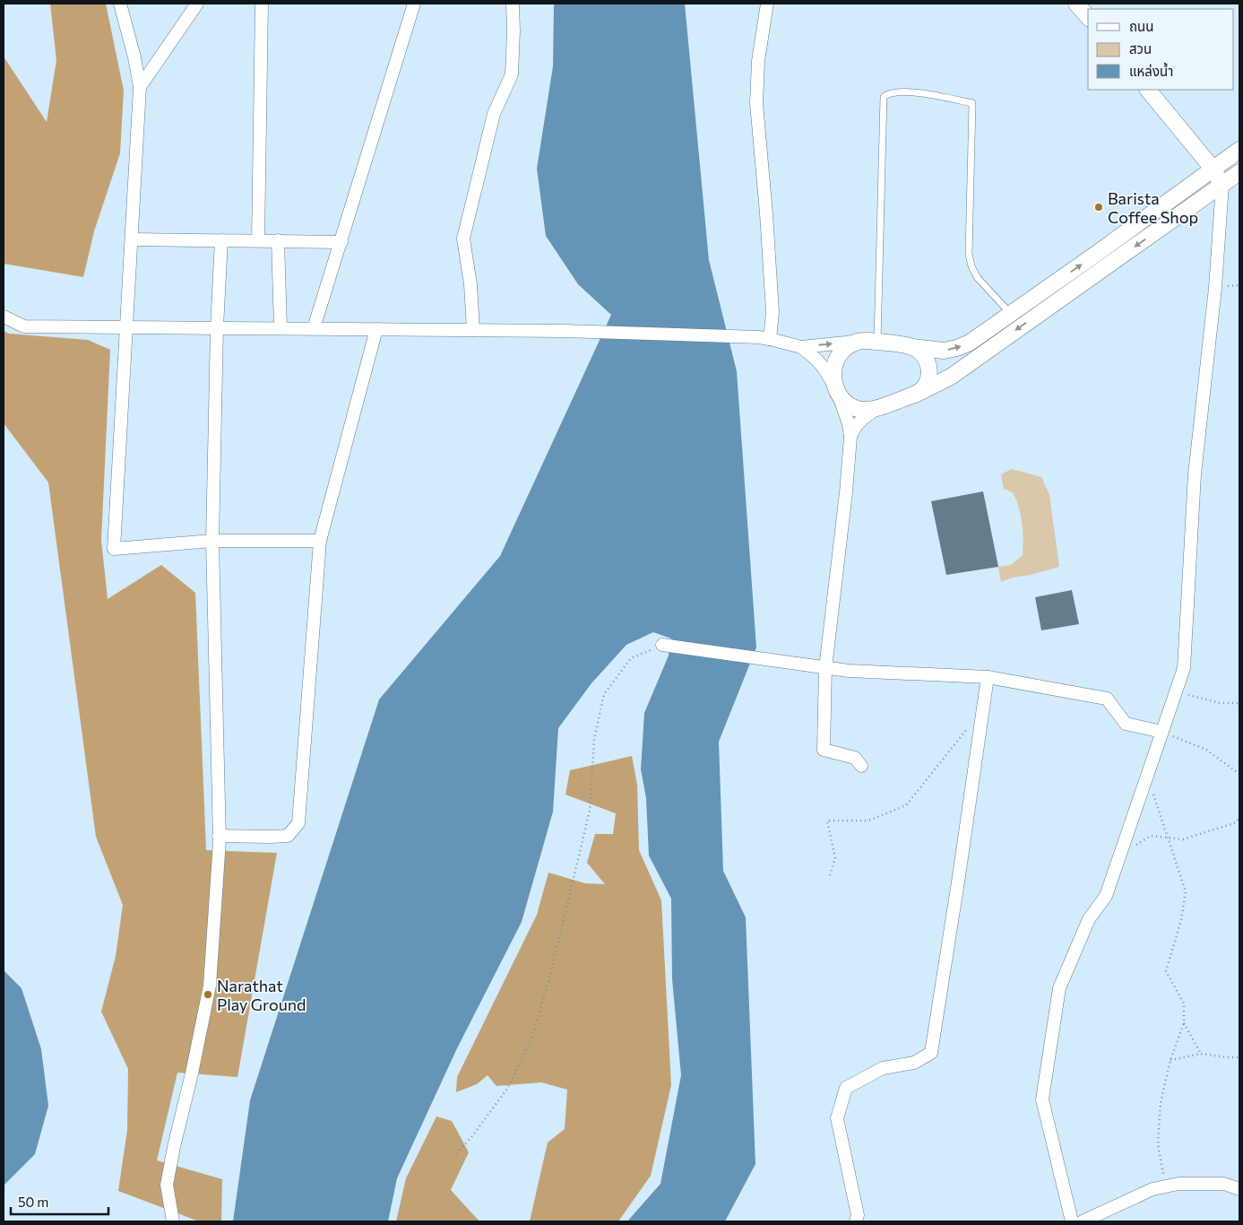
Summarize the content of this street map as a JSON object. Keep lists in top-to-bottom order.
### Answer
{
  "places": ["Barista Coffee Shop", "Narathat Play Ground"],
  "legend": ["ถนน", "สวน", "แหล่งน้ำ"],
  "scale_bar": "50 m"
}
